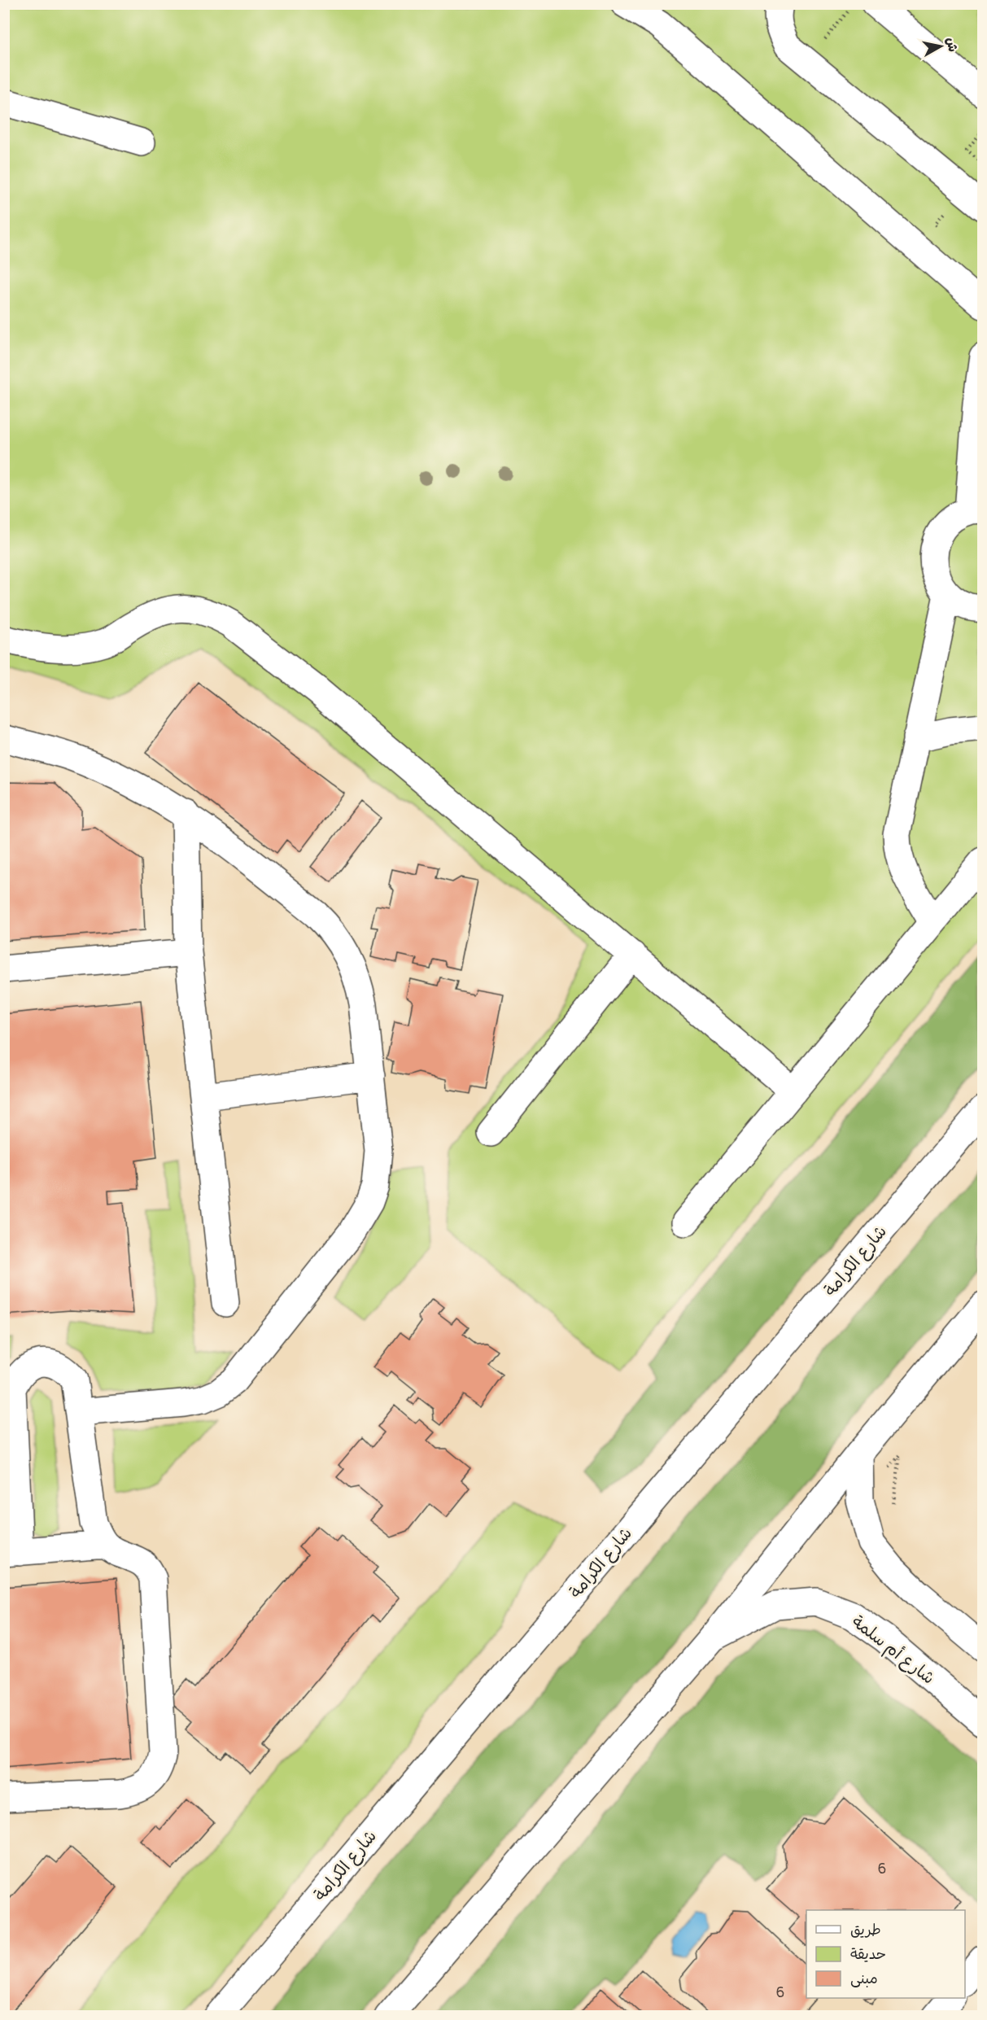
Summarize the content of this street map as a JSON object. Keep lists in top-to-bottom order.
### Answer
{
  "streets": {
    "main road": ["شارع الكرامة", "شارع أم سلمة"]
  },
  "house_numbers": ["6", "6"],
  "legend": ["طريق", "حديقة", "مبنى"],
  "north": "right"
}
